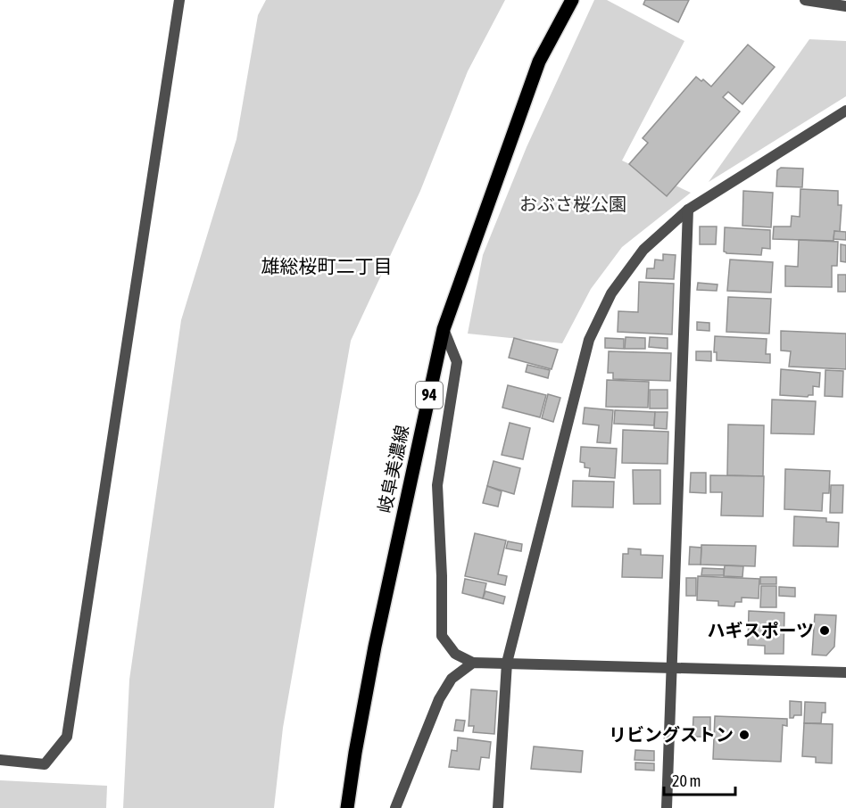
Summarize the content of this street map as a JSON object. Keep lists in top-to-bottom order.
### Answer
{
  "streets": {
    "main road": ["94", "岐阜美濃線"]
  },
  "districts": ["雄総桜町二丁目"],
  "parks": ["おぶさ桜公園"],
  "places": ["ハギスポーツ", "リビングストン"],
  "scale_bar": "20 m"
}
